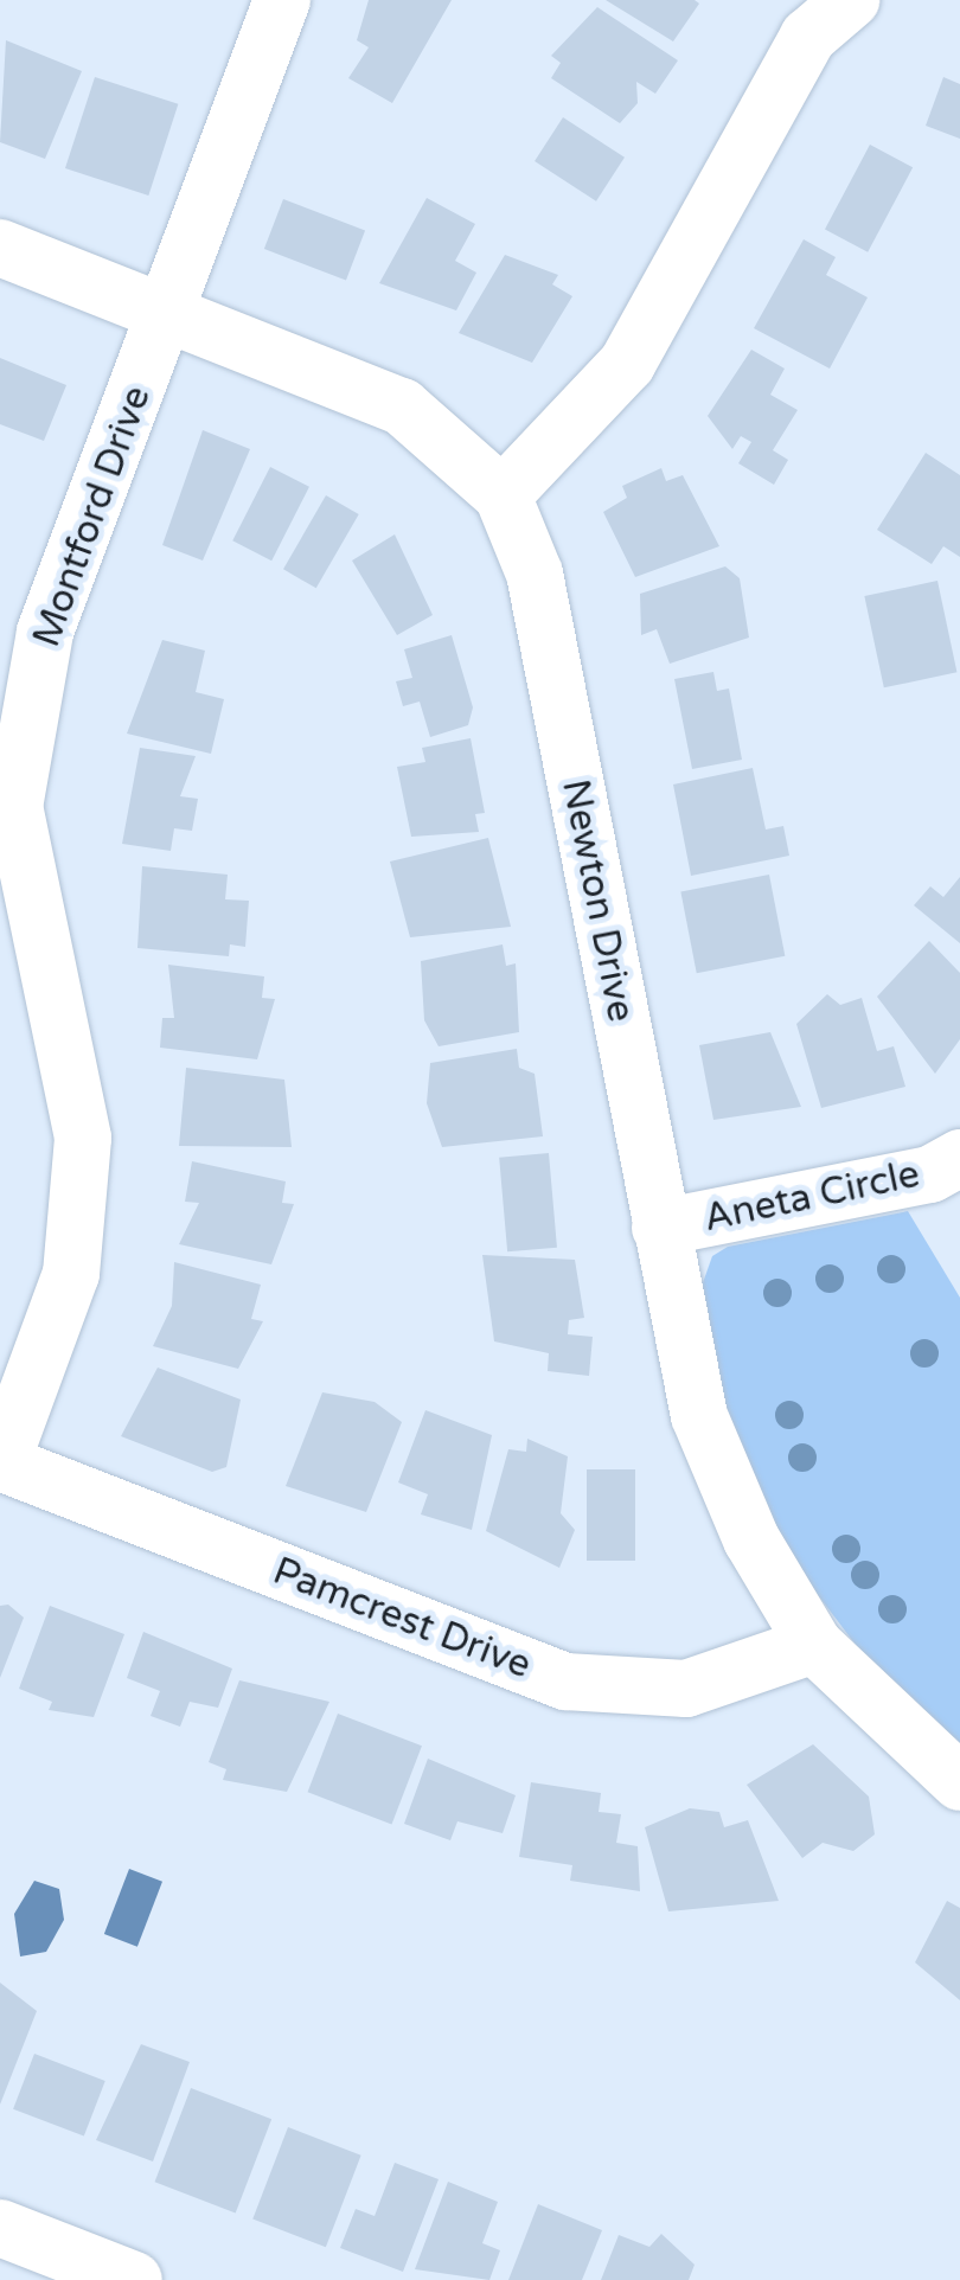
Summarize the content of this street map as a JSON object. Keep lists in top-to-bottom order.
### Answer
{
  "streets": {
    "street": [
      "Montford Drive",
      "Newton Drive",
      "Aneta Circle",
      "Pamcrest Drive"
    ]
  },
  "crossings": [
    ["Montford Drive", "Newton Drive"],
    ["Montford Drive", "Pamcrest Drive"],
    ["Newton Drive", "Aneta Circle"],
    ["Newton Drive", "Pamcrest Drive"]
  ]
}
